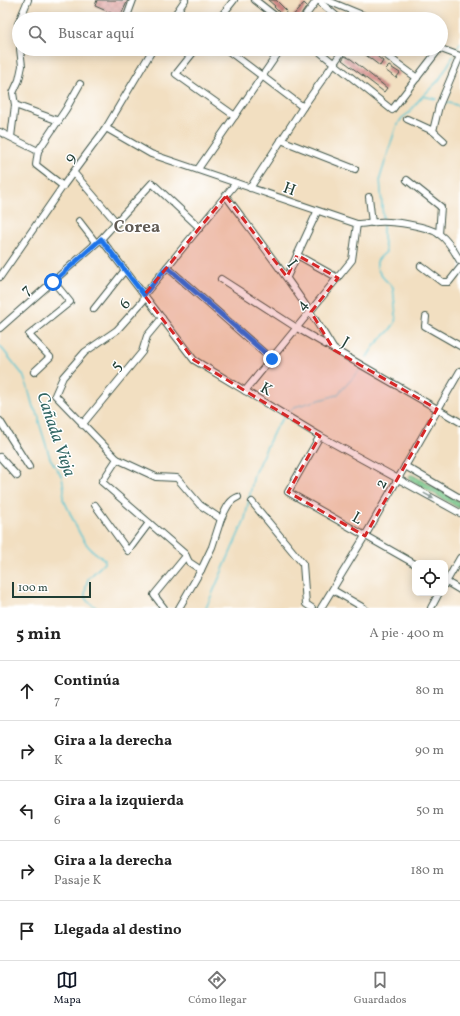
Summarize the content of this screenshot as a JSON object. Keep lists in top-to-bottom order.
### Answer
{
  "streets": {
    "street": [
      "9",
      "H",
      "I",
      "7",
      "6",
      "4",
      "J",
      "5",
      "K",
      "2",
      "L"
    ]
  },
  "crossings": [
    ["9", "H"],
    ["H", "6"],
    ["H", "4"],
    ["I", "6"],
    ["I", "4"],
    ["I", "J"],
    ["7", "6"],
    ["7", "K"],
    ["6", "5"],
    ["6", "K"],
    ["4", "J"],
    ["4", "K"],
    ["J", "2"],
    ["5", "K"],
    ["K", "2"],
    ["K", "L"],
    ["2", "L"]
  ],
  "districts": ["Corea"],
  "water": ["Cañada Vieja"],
  "scale_bar": "100 m",
  "page": {
    "search": "Buscar aquí",
    "scale": "100 m",
    "heading": ["5 min", "A pie · 400 m"],
    "list": [
      ["Continúa", "7", "80 m"],
      ["Gira a la derecha", "K", "90 m"],
      ["Gira a la izquierda", "6", "50 m"],
      ["Gira a la derecha", "Pasaje K", "180 m"],
      "Llegada al destino"
    ],
    "nav": ["Mapa", "Cómo llegar", "Guardados"]
  }
}
